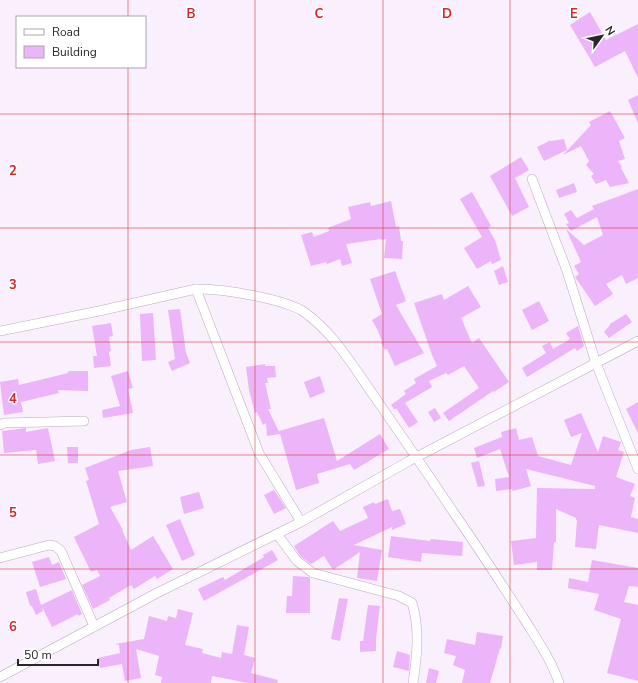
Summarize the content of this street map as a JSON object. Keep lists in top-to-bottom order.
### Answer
{
  "legend": ["Road", "Building"],
  "scale_bar": "50 m",
  "north": "top right",
  "grid": {
    "columns": [
      "B",
      "C",
      "D",
      "E"
    ],
    "rows": [
      "2",
      "3",
      "4",
      "5",
      "6"
    ]
  }
}
